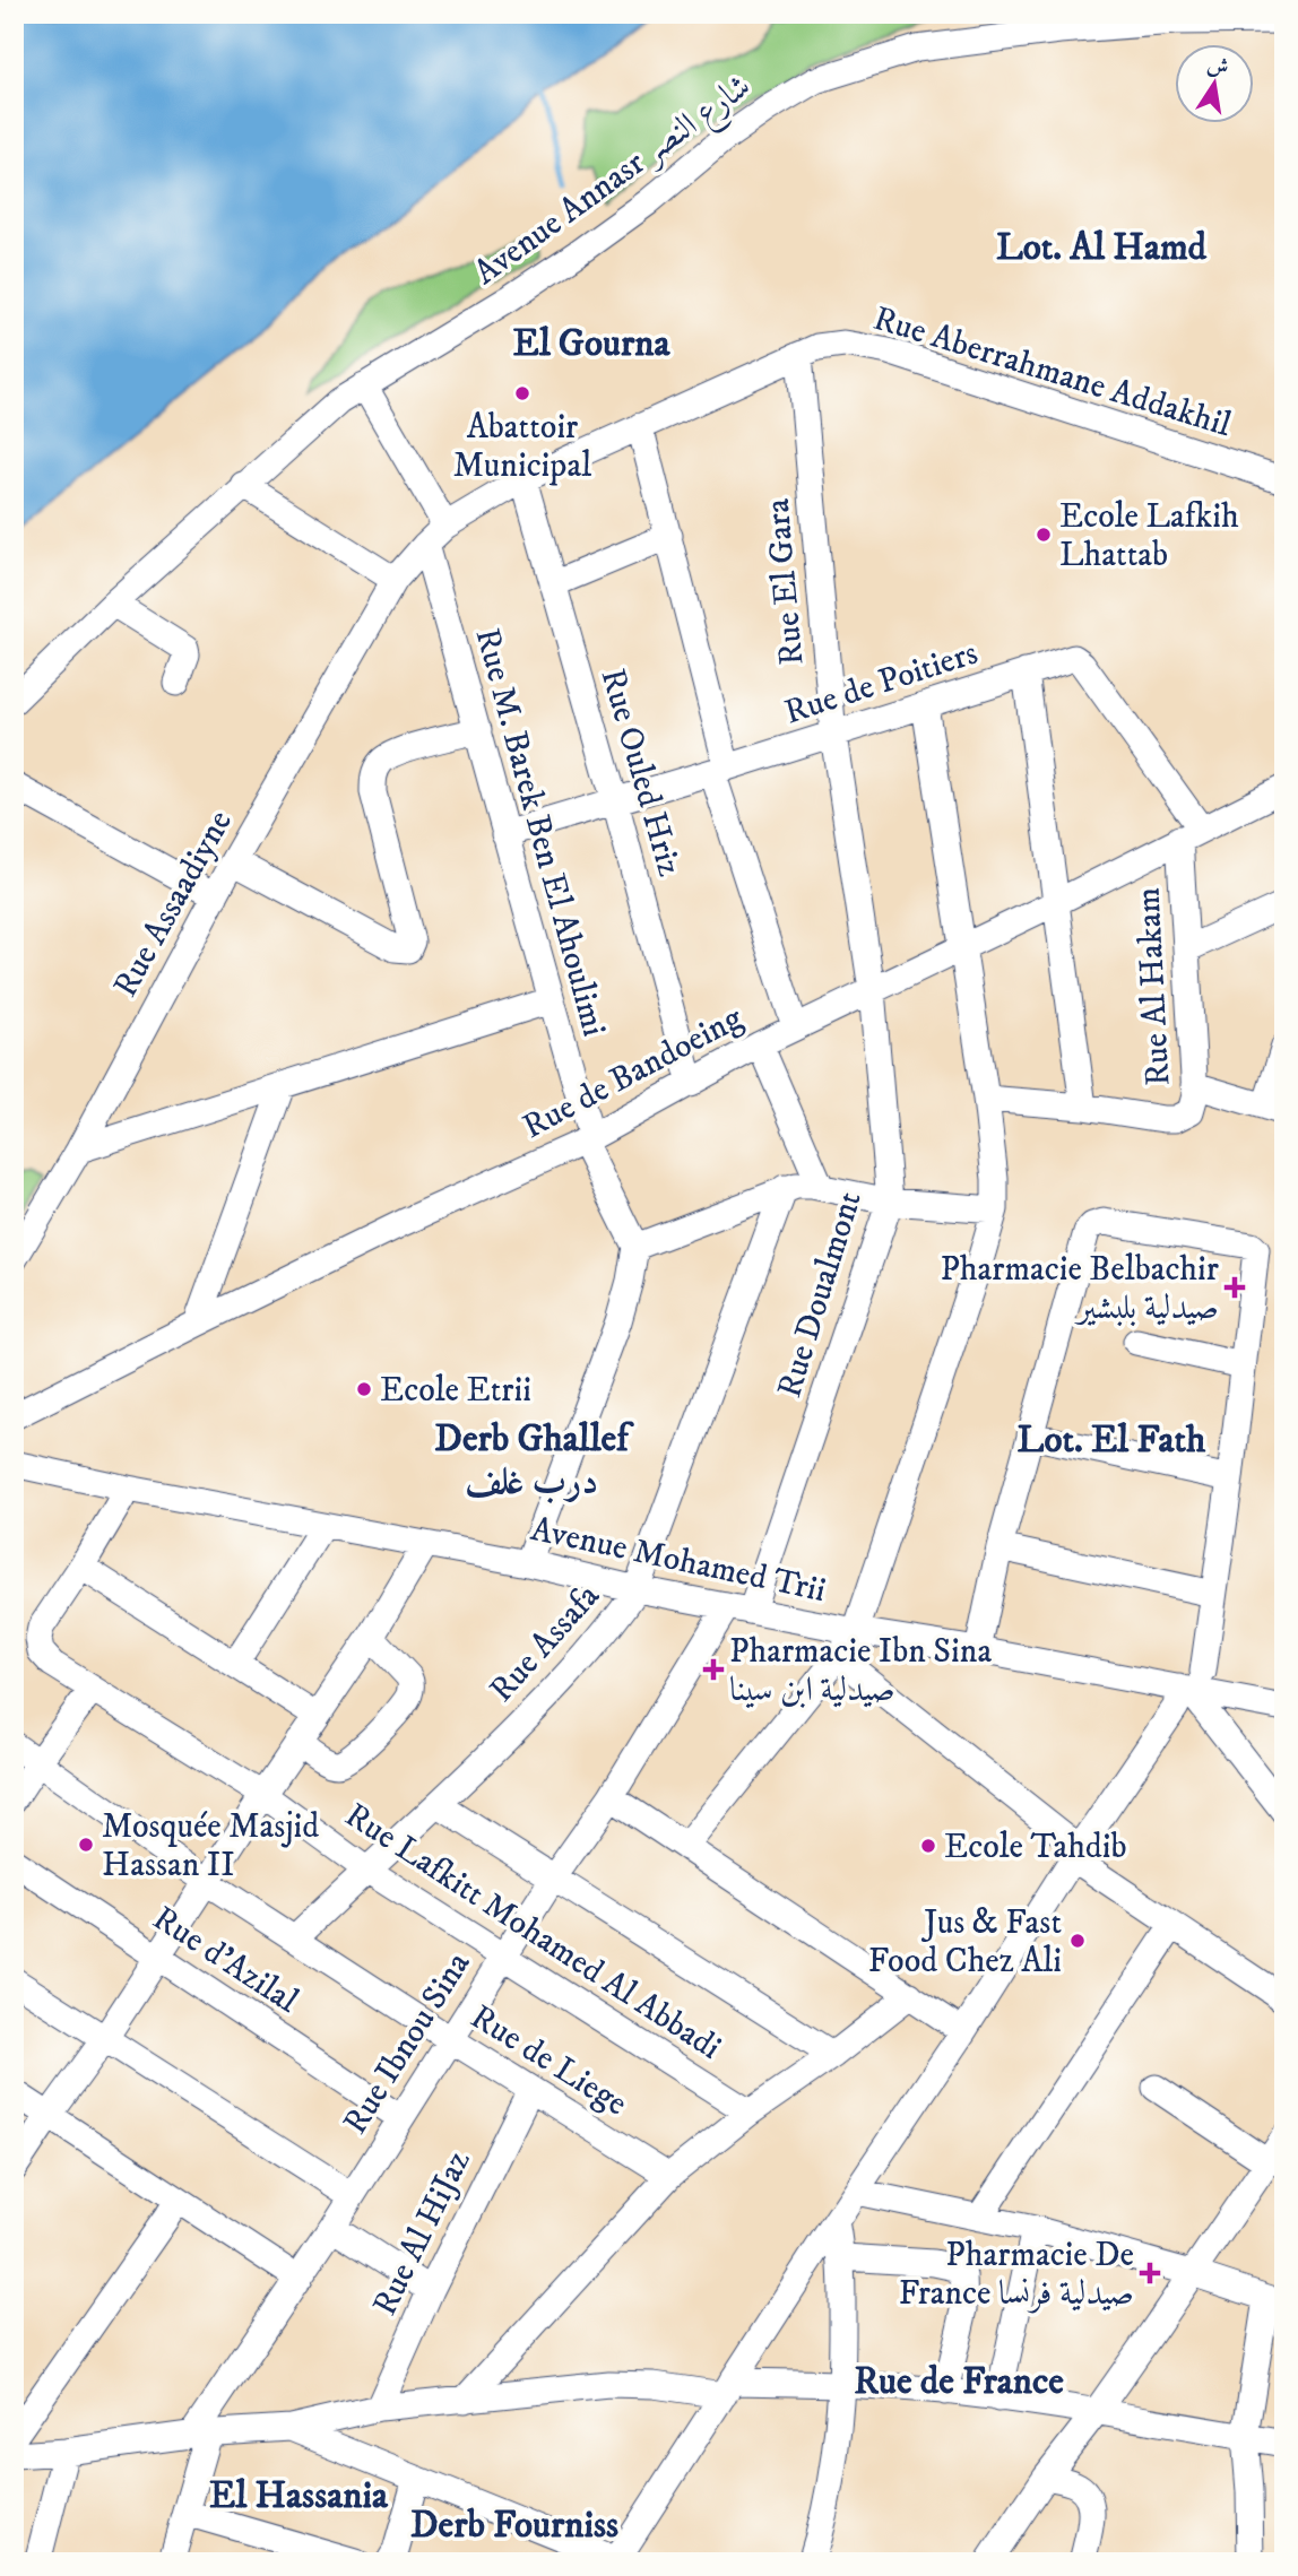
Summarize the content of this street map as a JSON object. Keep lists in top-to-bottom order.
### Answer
{
  "streets": {
    "street": [
      "Avenue Annasr شارع النصر",
      "Rue Aberrahmane Addakhil",
      "Rue El Gara",
      "Rue de Poitiers",
      "Rue Ouled Hriz",
      "Rue M. Barek Ben El Ahoulimi",
      "Rue Assaadiyne",
      "Rue Al Hakam",
      "Rue de Bandoeing",
      "Rue Doualmont",
      "Avenue Mohamed Trii",
      "Rue Assafa",
      "Rue Lafkitt Mohamed Al Abbadi",
      "Rue d'Azilal",
      "Rue Ibnou Sina",
      "Rue de Liege",
      "Rue Al HiJaz"
    ]
  },
  "crossings": [
    ["Rue Aberrahmane Addakhil", "Rue El Gara"],
    ["Rue Aberrahmane Addakhil", "Rue Assaadiyne"],
    ["Rue El Gara", "Rue de Poitiers"],
    ["Rue El Gara", "Rue de Bandoeing"],
    ["Rue El Gara", "Rue Doualmont"],
    ["Rue de Poitiers", "Rue Ouled Hriz"],
    ["Rue de Poitiers", "Rue M. Barek Ben El Ahoulimi"],
    ["Rue de Poitiers", "Rue Al Hakam"],
    ["Rue de Poitiers", "Rue de Bandoeing"],
    ["Rue Ouled Hriz", "Rue Assaadiyne"],
    ["Rue Ouled Hriz", "Rue de Bandoeing"],
    ["Rue M. Barek Ben El Ahoulimi", "Rue Assaadiyne"],
    ["Rue M. Barek Ben El Ahoulimi", "Rue de Bandoeing"],
    ["Rue Al Hakam", "Rue de Bandoeing"],
    ["Rue de Bandoeing", "Rue Doualmont"],
    ["Rue Doualmont", "Avenue Mohamed Trii"],
    ["Rue Doualmont", "Rue Ibnou Sina"],
    ["Avenue Mohamed Trii", "Rue Assafa"],
    ["Avenue Mohamed Trii", "Rue Lafkitt Mohamed Al Abbadi"],
    ["Avenue Mohamed Trii", "Rue Ibnou Sina"],
    ["Rue Assafa", "Rue Lafkitt Mohamed Al Abbadi"],
    ["Rue Assafa", "Rue de Liege"],
    ["Rue Lafkitt Mohamed Al Abbadi", "Rue Ibnou Sina"],
    ["Rue d'Azilal", "Rue Ibnou Sina"],
    ["Rue Ibnou Sina", "Rue de Liege"],
    ["Rue de Liege", "Rue Al HiJaz"]
  ],
  "districts": [
    "Lot. Al Hamd",
    "El Gourna",
    "Derb Ghallef درب غلف",
    "Lot. El Fath",
    "Rue de France",
    "El Hassania",
    "Derb Fourniss"
  ],
  "places": {
    "other": [
      "Abattoir Municipal",
      "Ecole Lafkih Lhattab",
      "Ecole Etrii",
      "Mosquée Masjid Hassan II",
      "Ecole Tahdib",
      "Jus & Fast Food Chez Ali"
    ],
    "health": ["Pharmacie Belbachir صيدلية بلبشير", "Pharmacie Ibn Sina صيدلية ابن سينا", "Pharmacie De France صيدلية فرنسا"]
  },
  "north": "top"
}
